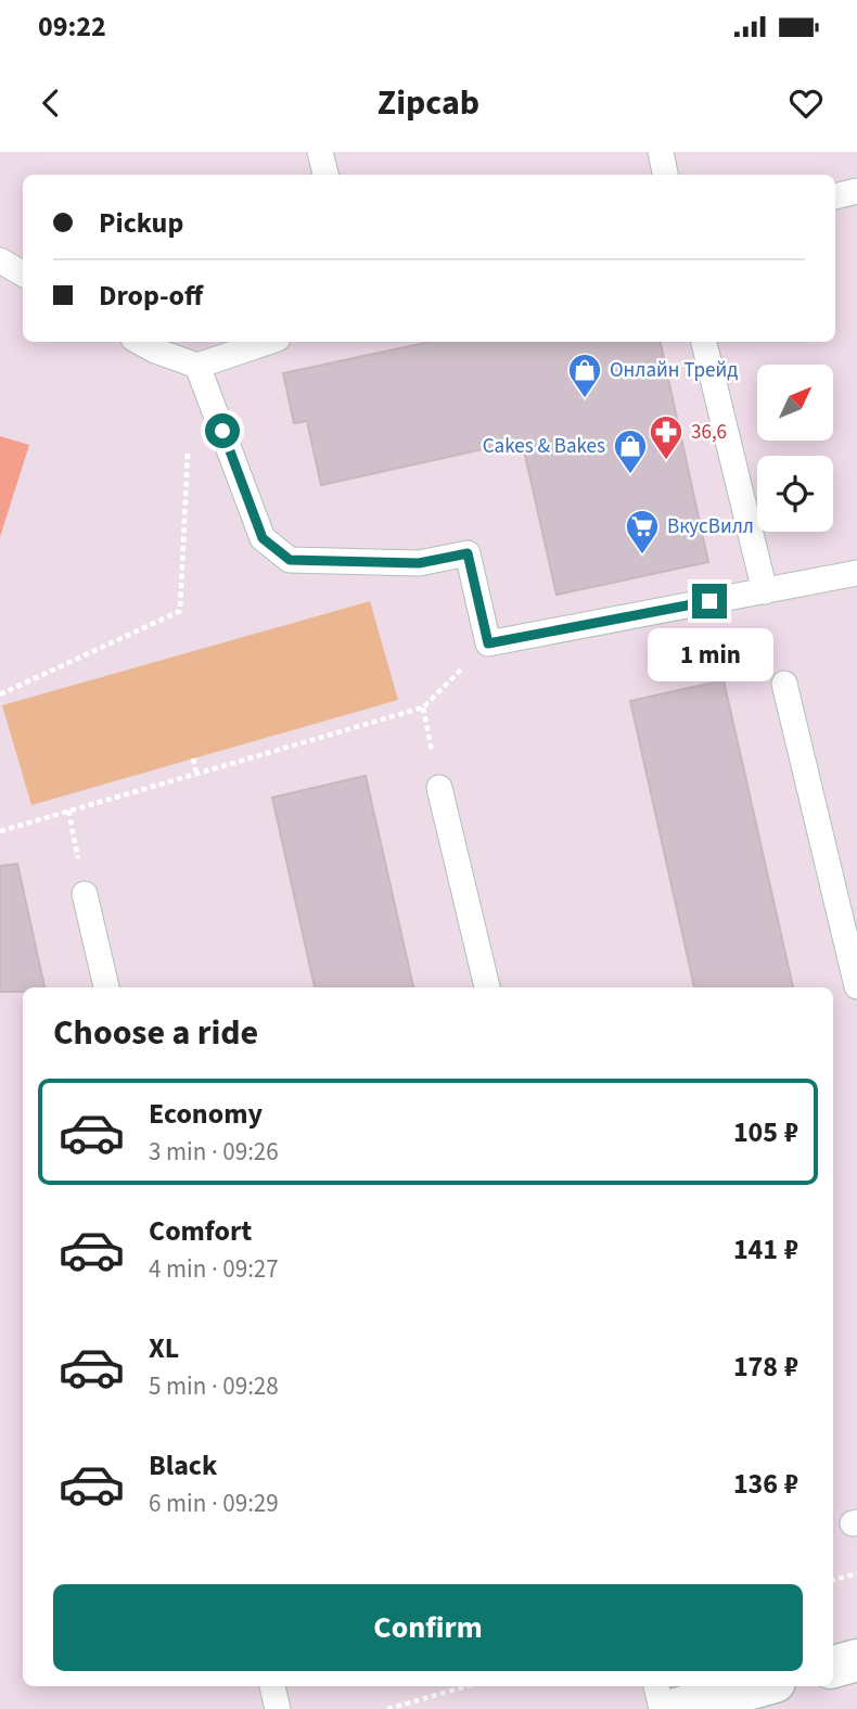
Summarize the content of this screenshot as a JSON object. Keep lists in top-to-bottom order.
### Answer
{
  "places": {
    "shop": ["Онлайн Трейд", "Cakes & Bakes"],
    "pharmacy": ["36,6"],
    "supermarket": ["ВкусВилл"]
  },
  "north": "top right",
  "page": {
    "status": "09:22",
    "header": "Zipcab",
    "banner": ["Pickup", "Drop-off"],
    "bubble": "1 min",
    "heading": "Choose a ride",
    "list": [
      {
        "name": "Economy",
        "note": "3 min · 09:26",
        "value": "105 ₽"
      },
      {
        "name": "Comfort",
        "note": "4 min · 09:27",
        "value": "141 ₽"
      },
      {
        "name": "XL",
        "note": "5 min · 09:28",
        "value": "178 ₽"
      },
      {
        "name": "Black",
        "note": "6 min · 09:29",
        "value": "136 ₽"
      }
    ],
    "buttons": "Confirm"
  }
}
